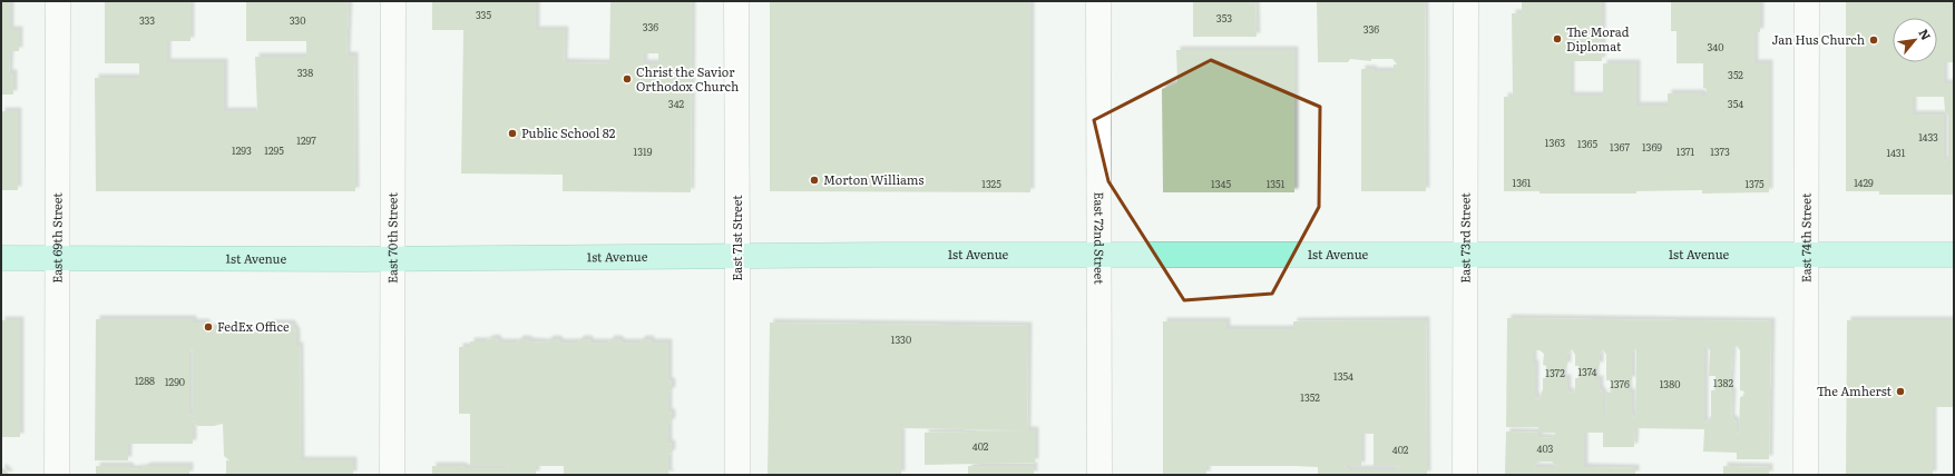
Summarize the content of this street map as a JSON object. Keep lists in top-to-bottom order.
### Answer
{
  "streets": {
    "main road": ["1st Avenue"],
    "street": [
      "East 69th Street",
      "East 70th Street",
      "East 71st Street",
      "East 72nd Street",
      "East 73rd Street",
      "East 74th Street"
    ]
  },
  "crossings": [
    ["East 69th Street", "1st Avenue"],
    ["East 70th Street", "1st Avenue"],
    ["East 71st Street", "1st Avenue"],
    ["East 72nd Street", "1st Avenue"],
    ["East 73rd Street", "1st Avenue"],
    ["East 74th Street", "1st Avenue"]
  ],
  "places": [
    "The Morad Diplomat",
    "Jan Hus Church",
    "Christ the Savior Orthodox Church",
    "Public School 82",
    "Morton Williams",
    "FedEx Office",
    "The Amherst"
  ],
  "house_numbers": [
    "335",
    "353",
    "333",
    "330",
    "336",
    "336",
    "340",
    "338",
    "352",
    "342",
    "354",
    "1433",
    "1297",
    "1363",
    "1365",
    "1367",
    "1369",
    "1293",
    "1295",
    "1319",
    "1371",
    "1373",
    "1431",
    "1361",
    "1429",
    "1325",
    "1345",
    "1351",
    "1375",
    "1330",
    "1374",
    "1372",
    "1354",
    "1288",
    "1290",
    "1382",
    "1376",
    "1380",
    "1352",
    "402",
    "403",
    "402"
  ],
  "north": "top right"
}
